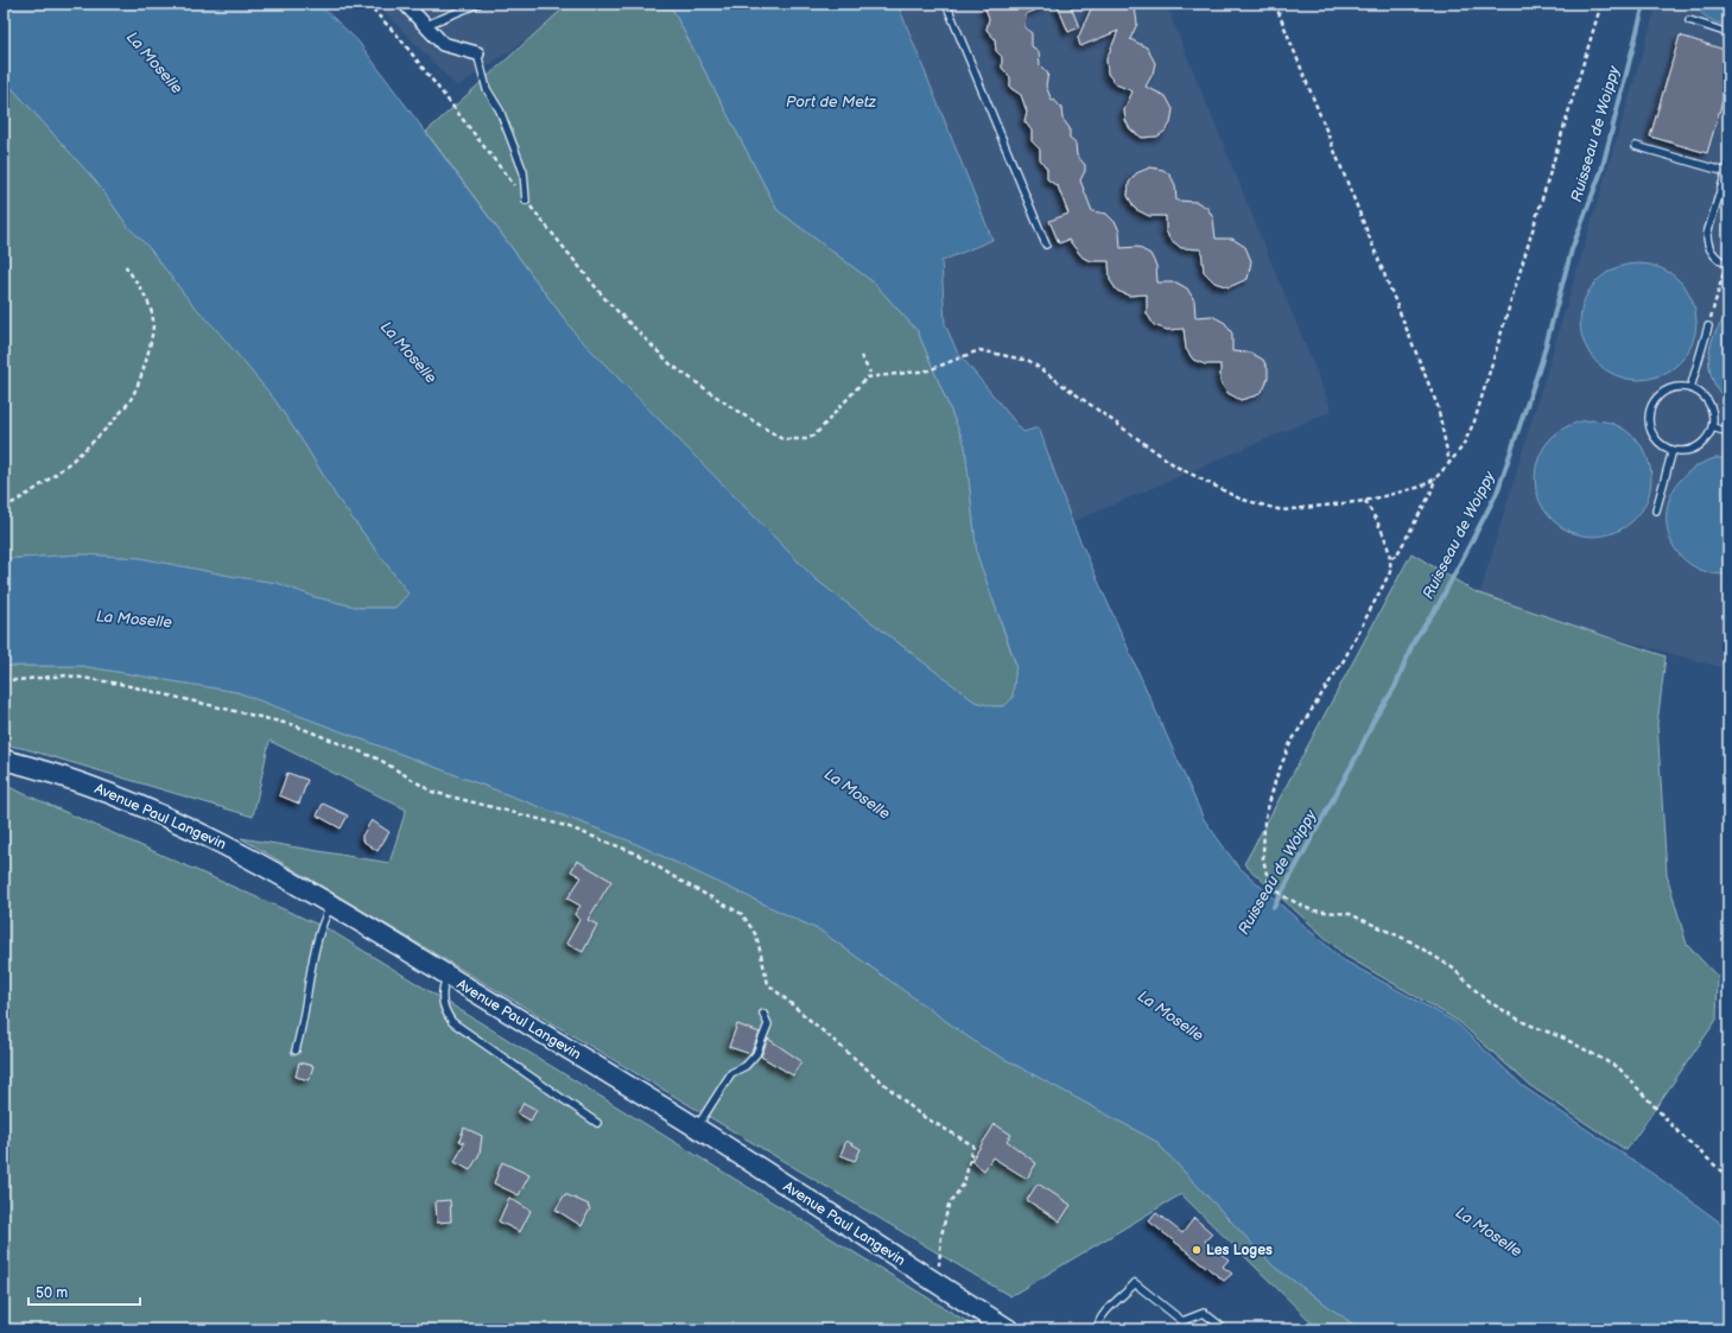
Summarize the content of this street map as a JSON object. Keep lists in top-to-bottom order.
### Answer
{
  "streets": {
    "main road": ["Avenue Paul Langevin"]
  },
  "water": ["La Moselle", "Port de Metz", "Ruisseau de Woippy"],
  "places": ["Les Loges"],
  "scale_bar": "50 m"
}
